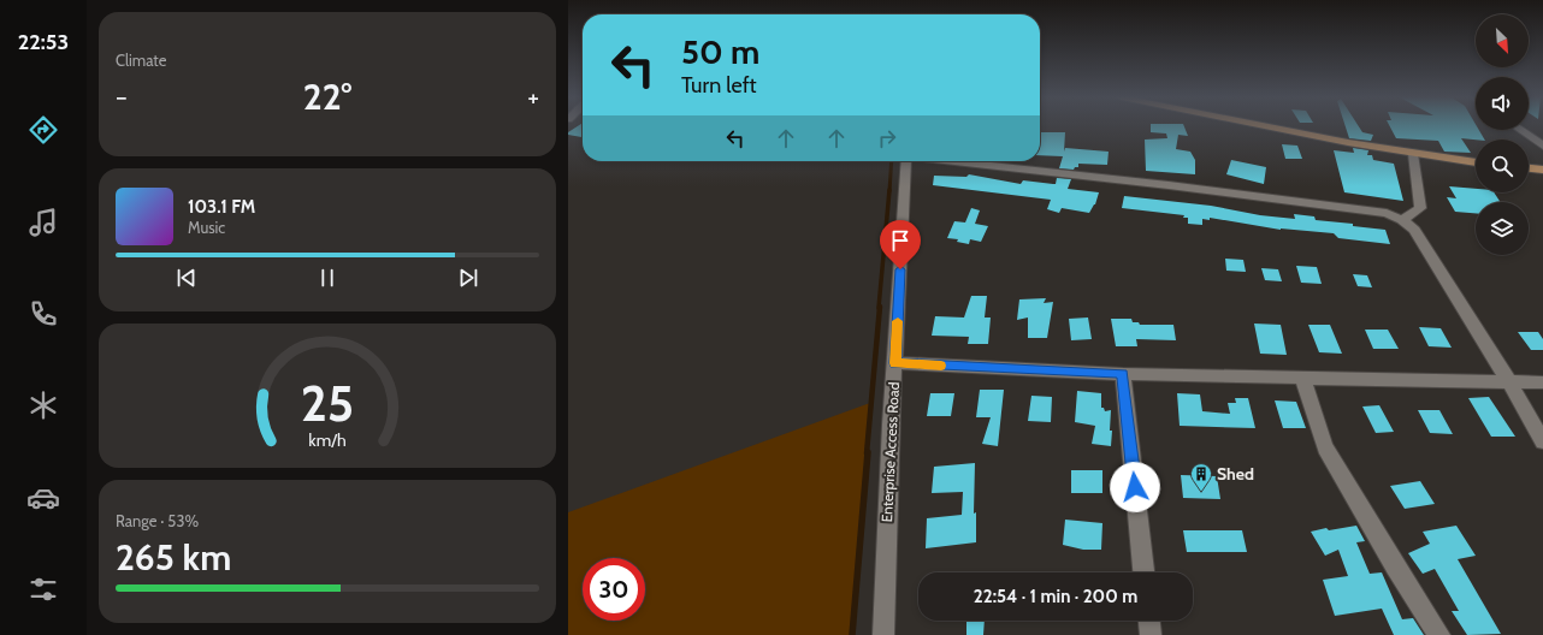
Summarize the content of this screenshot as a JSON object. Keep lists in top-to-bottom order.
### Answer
{
  "streets": {
    "street": ["Enterprise Access Road"]
  },
  "places": {
    "building": ["Shed"]
  },
  "north": "bottom right",
  "page": {
    "tabs": "22:53",
    "tile": [
      "Climate",
      ["Range · 53%", "265 km"]
    ],
    "turn": ["50 m", "Turn left"],
    "heat": ["−", "22°", "+"],
    "song": ["103.1 FM", "Music"],
    "limit": "30",
    "trip": "22:54 · 1 min · 200 m",
    "gauge": ["25", "km/h"]
  }
}
